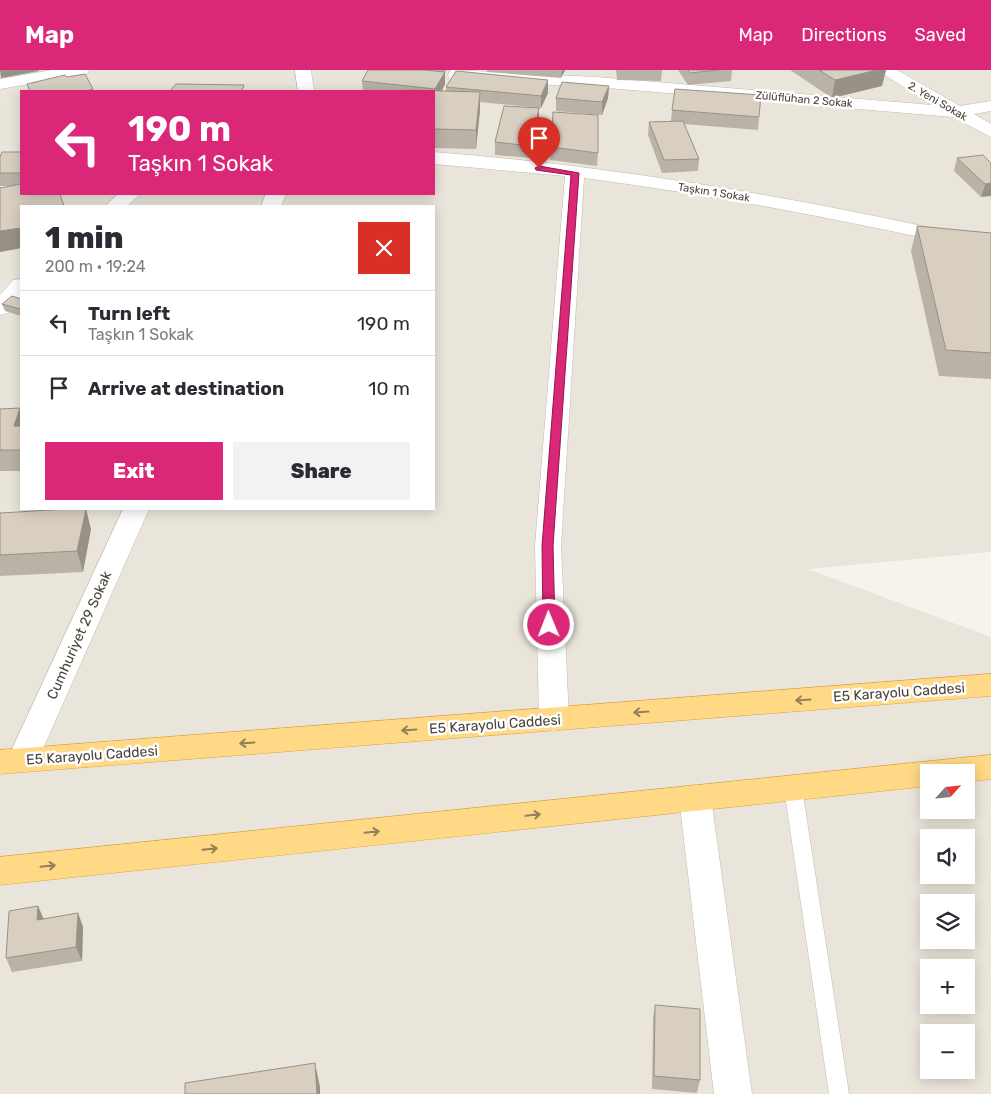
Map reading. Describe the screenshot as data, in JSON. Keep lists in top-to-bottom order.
{
  "streets": {
    "highway": ["E5 Karayolu Caddesi"],
    "street": [
      "Zülüflühan 2 Sokak",
      "2. Yeni Sokak",
      "Taşkın 1 Sokak",
      "Cumhuriyet 29 Sokak"
    ]
  },
  "crossings": [
    ["Zülüflühan 2 Sokak", "2. Yeni Sokak"],
    ["Cumhuriyet 29 Sokak", "E5 Karayolu Caddesi"]
  ],
  "north": "top right",
  "page": {
    "header": "Map",
    "nav": ["Map", "Directions", "Saved"],
    "turn": ["190 m", "Taşkın 1 Sokak"],
    "heading": ["1 min", "200 m · 19:24"],
    "list": [
      {
        "name": "Turn left",
        "note": "Taşkın 1 Sokak",
        "value": "190 m"
      },
      {
        "name": "Arrive at destination",
        "value": "10 m"
      }
    ],
    "buttons": ["Exit", "Share"],
    "map_buttons": ["+", "−"]
  }
}
